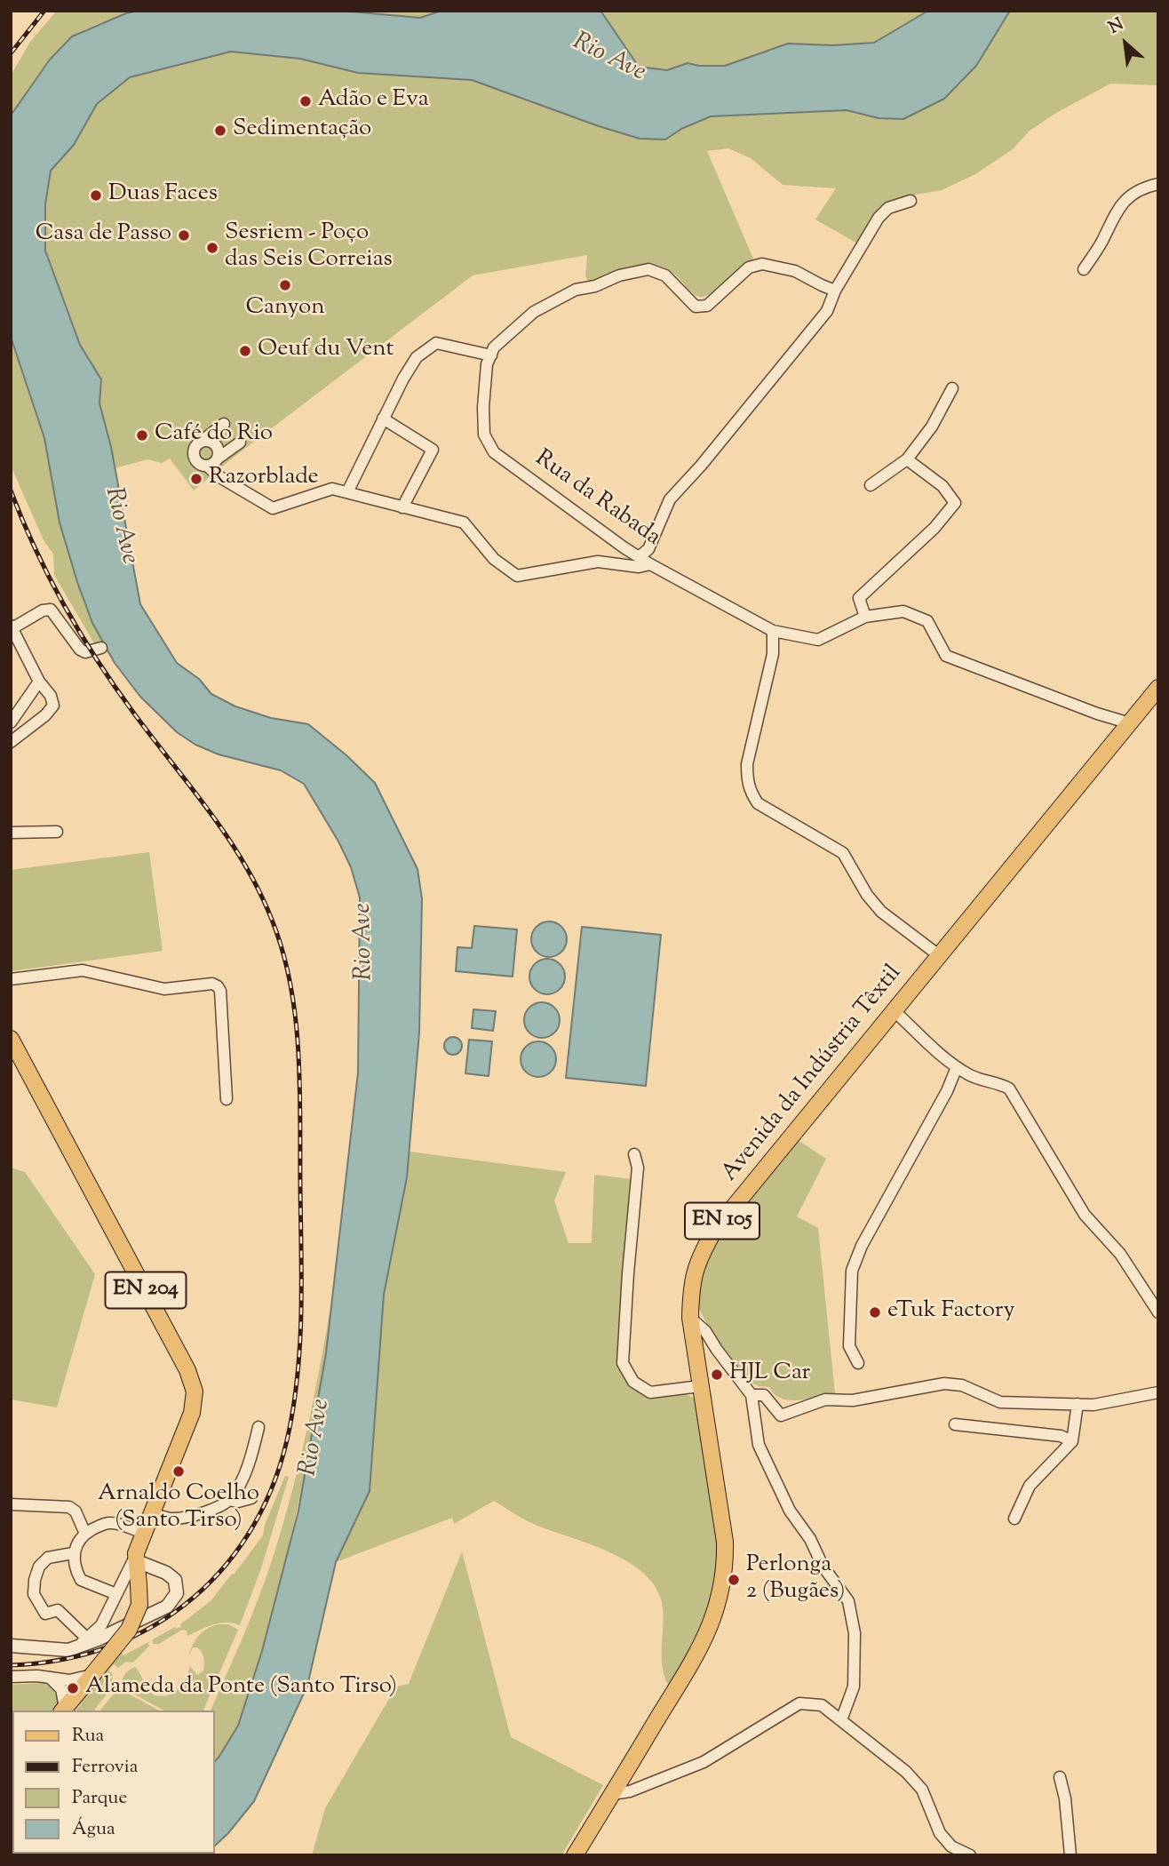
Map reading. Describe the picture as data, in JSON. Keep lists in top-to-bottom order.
{
  "streets": {
    "main road": ["Avenida da Indústria Têxtil", "EN 105", "EN 204"],
    "street": ["Rua da Rabada"]
  },
  "crossings": [
    ["Rua da Rabada", "Avenida da Indústria Têxtil"]
  ],
  "water": ["Rio Ave"],
  "places": [
    "Adão e Eva",
    "Sedimentação",
    "Duas Faces",
    "Casa de Passo",
    "Sesriem - Poço das Seis Correias",
    "Canyon",
    "Oeuf du Vent",
    "Café do Rio",
    "Razorblade",
    "eTuk Factory",
    "HJL Car",
    "Arnaldo Coelho (Santo Tirso)",
    "Perlonga 2 (Bugães)",
    "Alameda da Ponte (Santo Tirso)"
  ],
  "legend": [
    "Rua",
    "Ferrovia",
    "Parque",
    "Água"
  ],
  "north": "top left"
}
